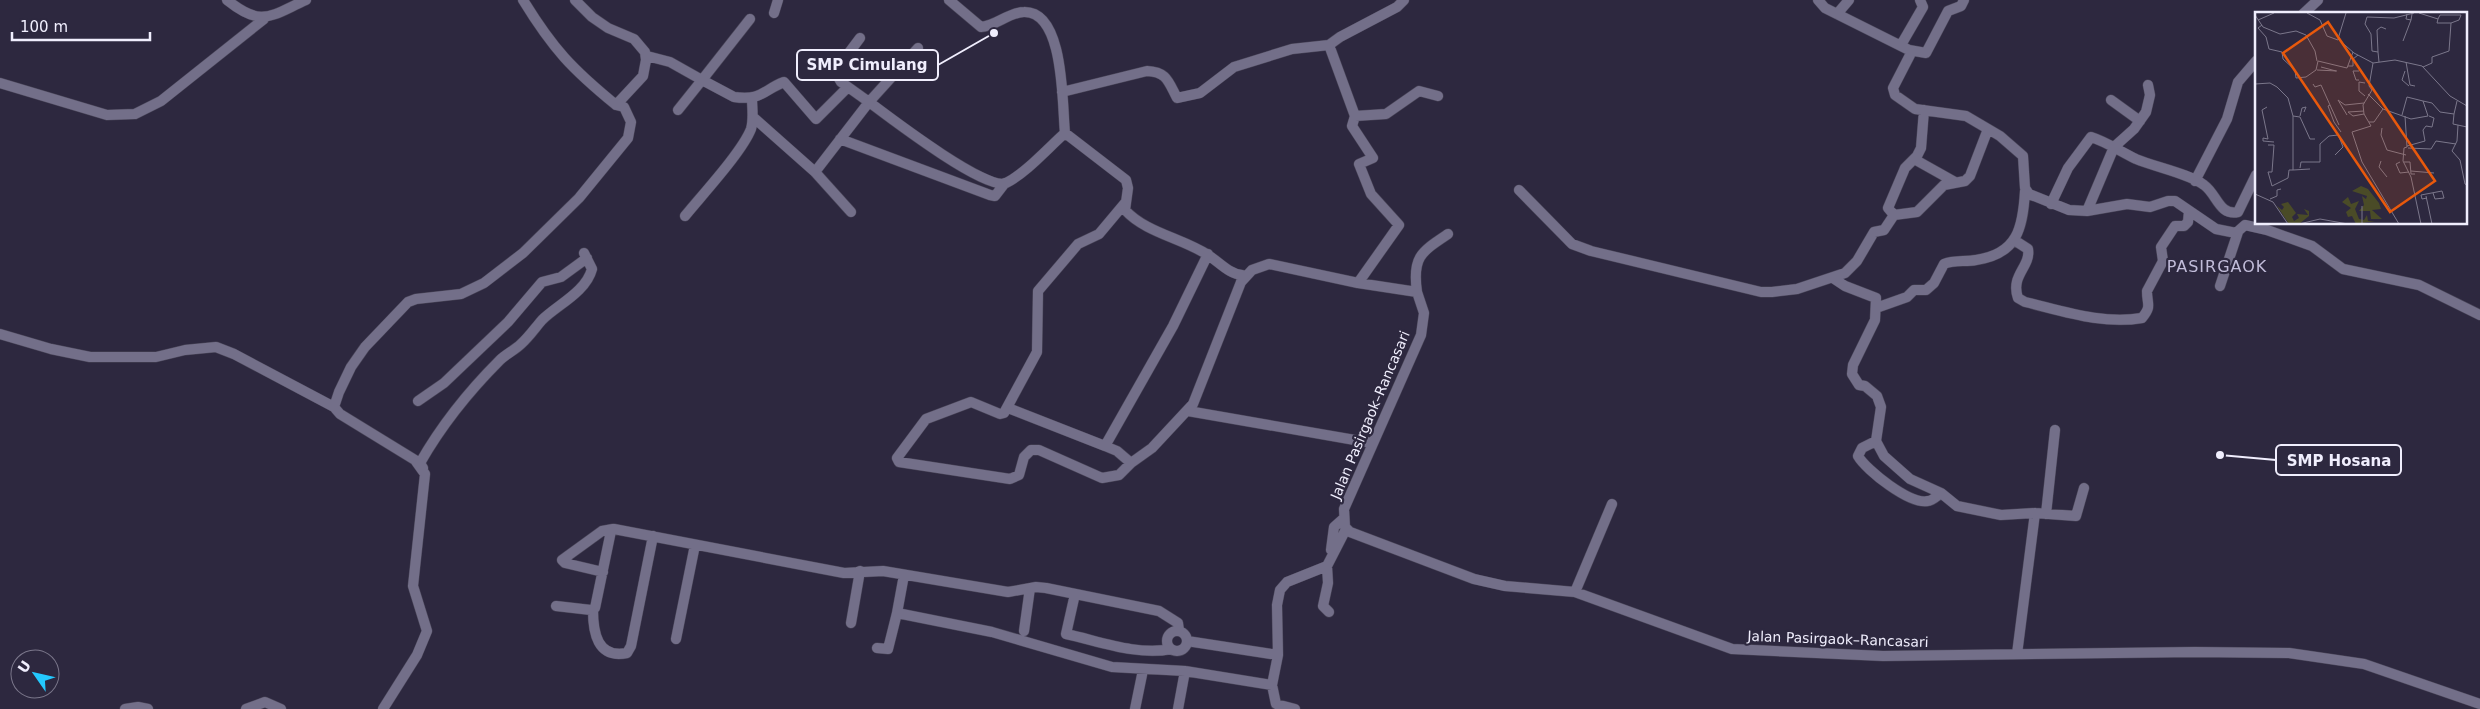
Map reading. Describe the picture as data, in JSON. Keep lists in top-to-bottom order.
{
  "streets": {
    "street": ["Jalan Pasirgaok–Rancasari"]
  },
  "districts": ["PASIRGAOK"],
  "places": ["SMP Cimulang", "SMP Hosana"],
  "scale_bar": "100 m",
  "north": "top left"
}
